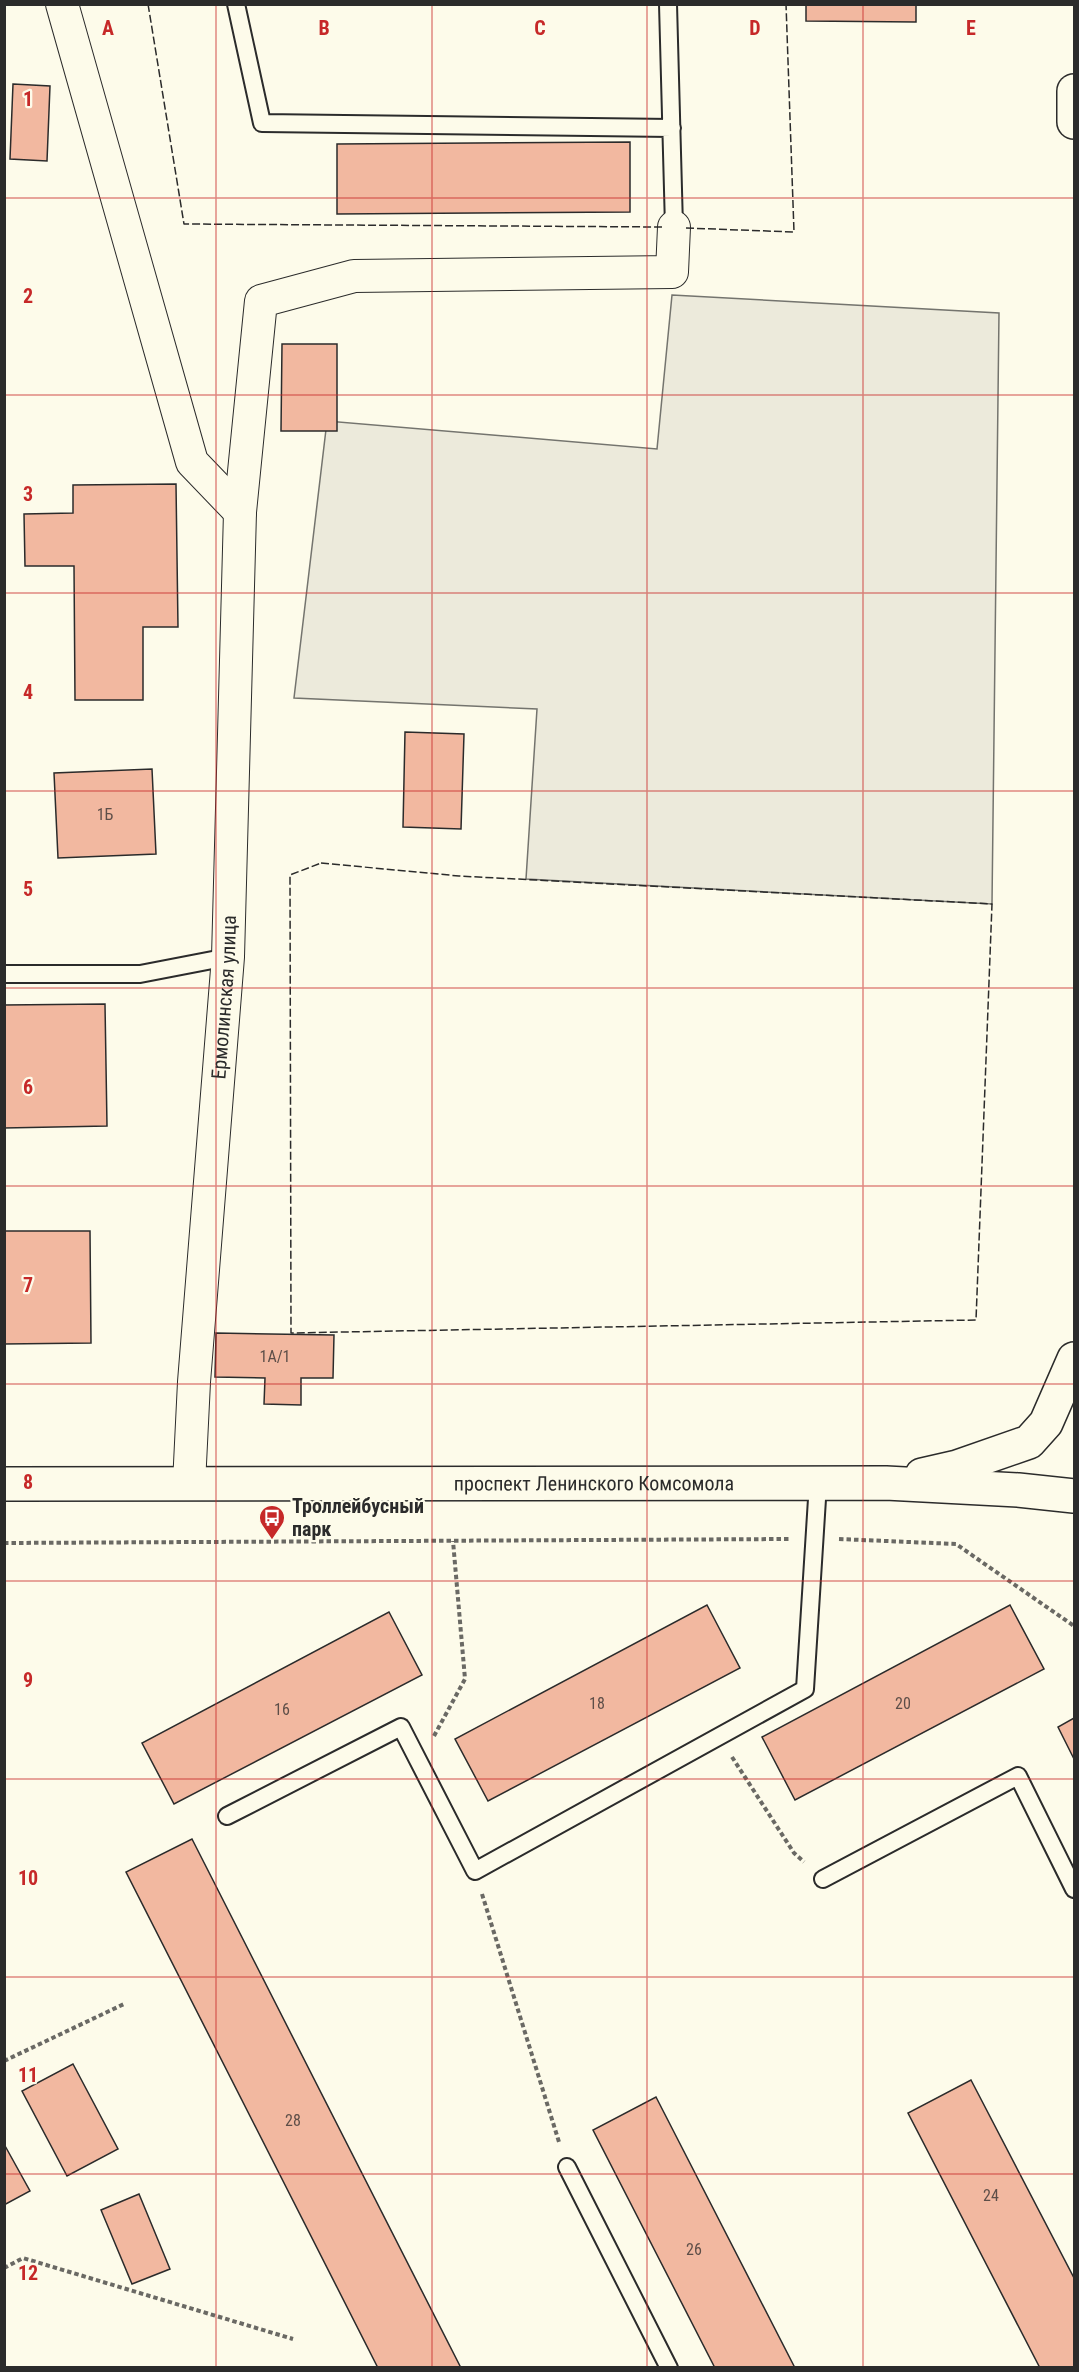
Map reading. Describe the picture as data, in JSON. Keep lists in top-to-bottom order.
{
  "streets": {
    "main road": ["проспект Ленинского Комсомола"],
    "street": ["Ермолинская улица"]
  },
  "crossings": [
    ["Ермолинская улица", "проспект Ленинского Комсомола"]
  ],
  "places": {
    "bus stop": ["Троллейбусный парк"]
  },
  "house_numbers": [
    "1Б",
    "1А/1",
    "18",
    "20",
    "16",
    "28",
    "24",
    "26"
  ],
  "grid": {
    "columns": [
      "A",
      "B",
      "C",
      "D",
      "E"
    ],
    "rows": [
      "1",
      "2",
      "3",
      "4",
      "5",
      "6",
      "7",
      "8",
      "9",
      "10",
      "11",
      "12"
    ]
  }
}
